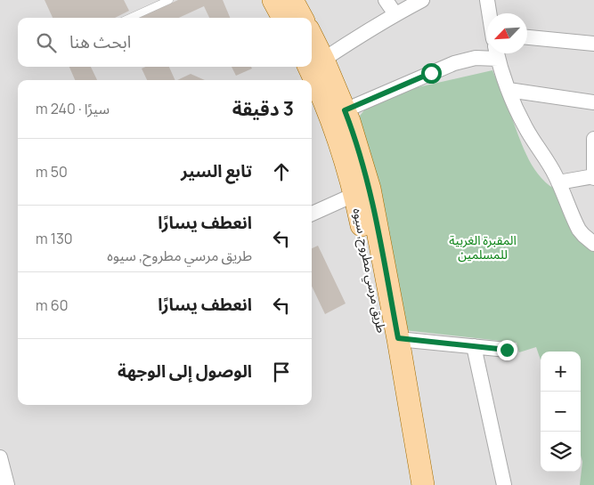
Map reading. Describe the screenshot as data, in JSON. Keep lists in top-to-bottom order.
{
  "streets": {
    "main road": ["طريق مرسي مطروح, سيوه"]
  },
  "parks": ["المقبرة الغربية للمسلمين"],
  "north": "bottom left",
  "page": {
    "search": "ابحث هنا",
    "heading": ["3 دقيقة", "سيرًا · 240 m"],
    "list": [
      ["تابع السير", "50 m"],
      ["انعطف يسارًا", "طريق مرسي مطروح, سيوه", "130 m"],
      ["انعطف يسارًا", "60 m"],
      "الوصول إلى الوجهة"
    ],
    "map_buttons": ["+", "−"]
  }
}
